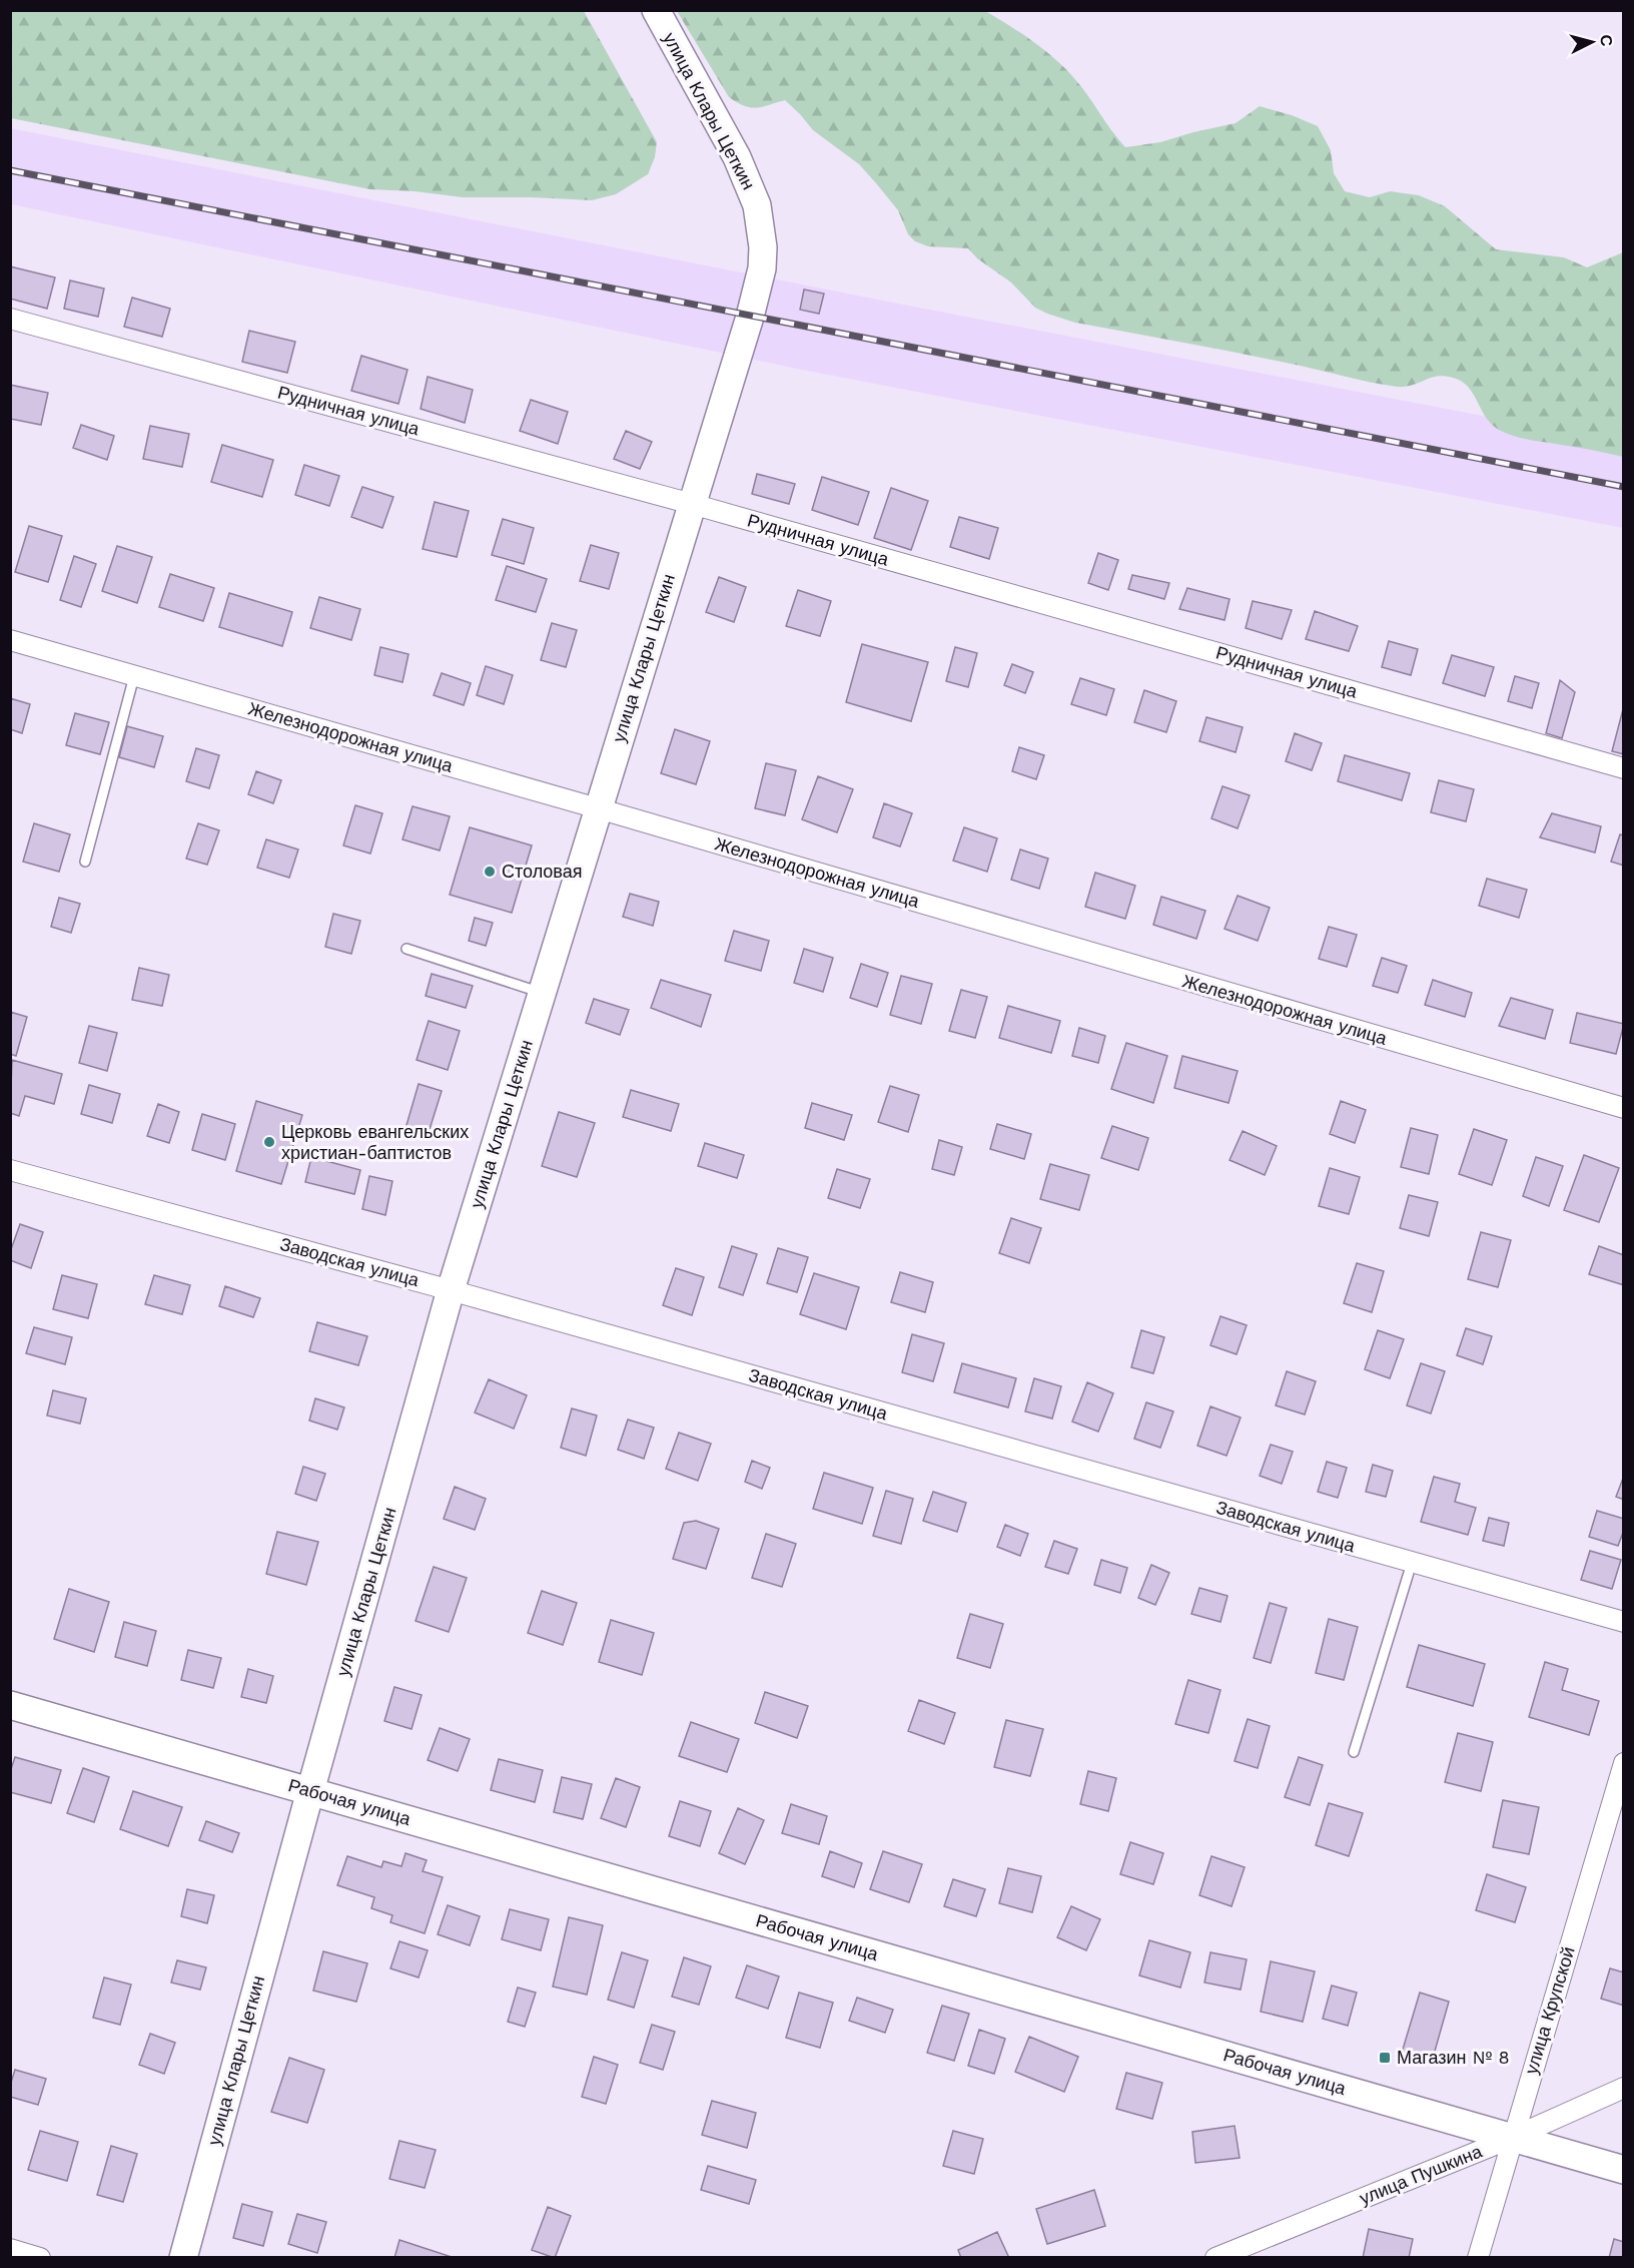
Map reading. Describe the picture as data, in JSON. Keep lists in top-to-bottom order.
{
  "streets": {
    "street": [
      "улица Клары Цеткин",
      "Рудничная улица",
      "Железнодорожная улица",
      "Заводская улица",
      "Рабочая улица",
      "улица Крупской",
      "улица Пушкина"
    ]
  },
  "crossings": [
    ["улица Клары Цеткин", "Рудничная улица"],
    ["улица Клары Цеткин", "Железнодорожная улица"],
    ["улица Клары Цеткин", "Заводская улица"],
    ["улица Клары Цеткин", "Рабочая улица"],
    ["Рабочая улица", "улица Крупской"],
    ["Рабочая улица", "улица Пушкина"],
    ["улица Крупской", "улица Пушкина"]
  ],
  "places": {
    "other": ["Столовая", "Церковь евангельских христиан-баптистов"],
    "transit": ["Магазин № 8"]
  },
  "north": "right"
}
